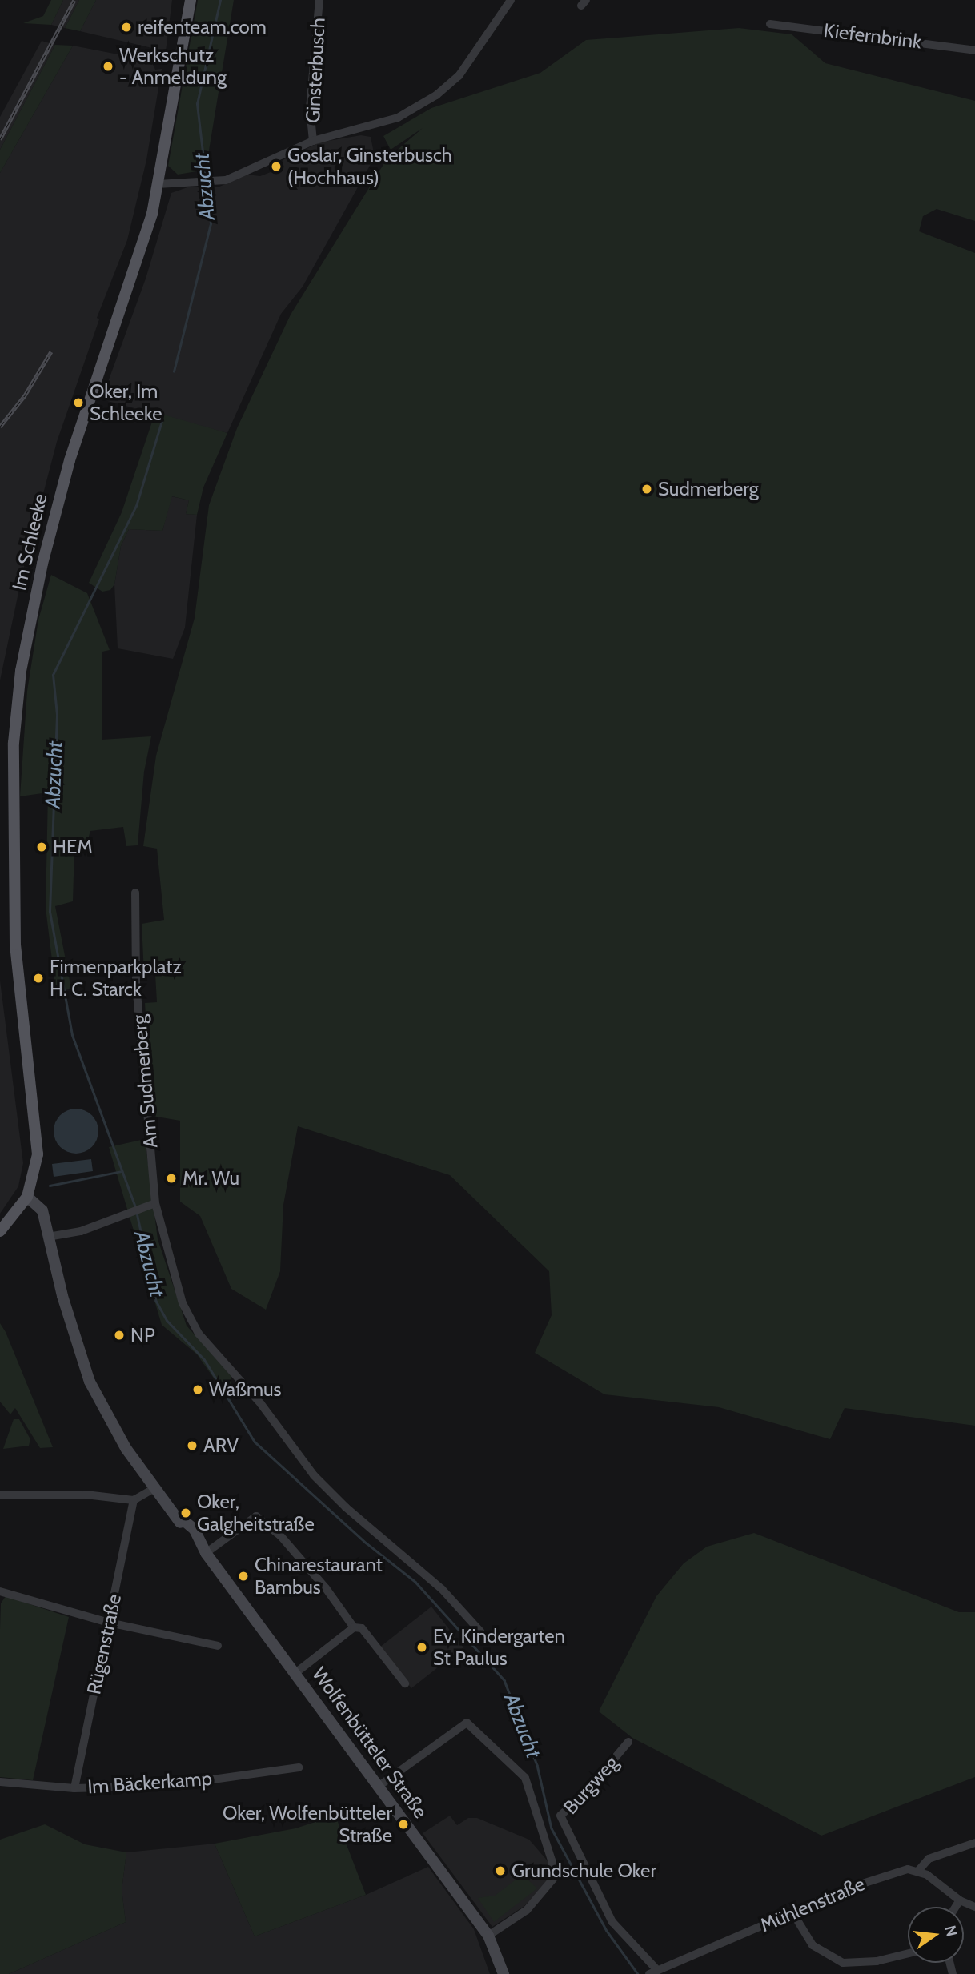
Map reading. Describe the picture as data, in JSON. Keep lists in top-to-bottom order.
{
  "streets": {
    "main road": ["Im Schleeke", "Wolfenbütteler Straße"],
    "street": [
      "Kiefernbrink",
      "Ginsterbusch",
      "Am Sudmerberg",
      "Rügenstraße",
      "Im Bäckerkamp",
      "Burgweg",
      "Mühlenstraße"
    ]
  },
  "crossings": [
    ["Im Schleeke", "Wolfenbütteler Straße"],
    ["Rügenstraße", "Im Bäckerkamp"],
    ["Burgweg", "Mühlenstraße"]
  ],
  "water": ["Abzucht"],
  "places": [
    "reifenteam.com",
    "Werkschutz - Anmeldung",
    "Goslar, Ginsterbusch (Hochhaus)",
    "Oker, Im Schleeke",
    "Sudmerberg",
    "HEM",
    "Firmenparkplatz H. C. Starck",
    "Mr. Wu",
    "NP",
    "Waßmus",
    "ARV",
    "Oker, Galgheitstraße",
    "Chinarestaurant Bambus",
    "Ev. Kindergarten St Paulus",
    "Oker, Wolfenbütteler Straße",
    "Grundschule Oker"
  ],
  "north": "right"
}
